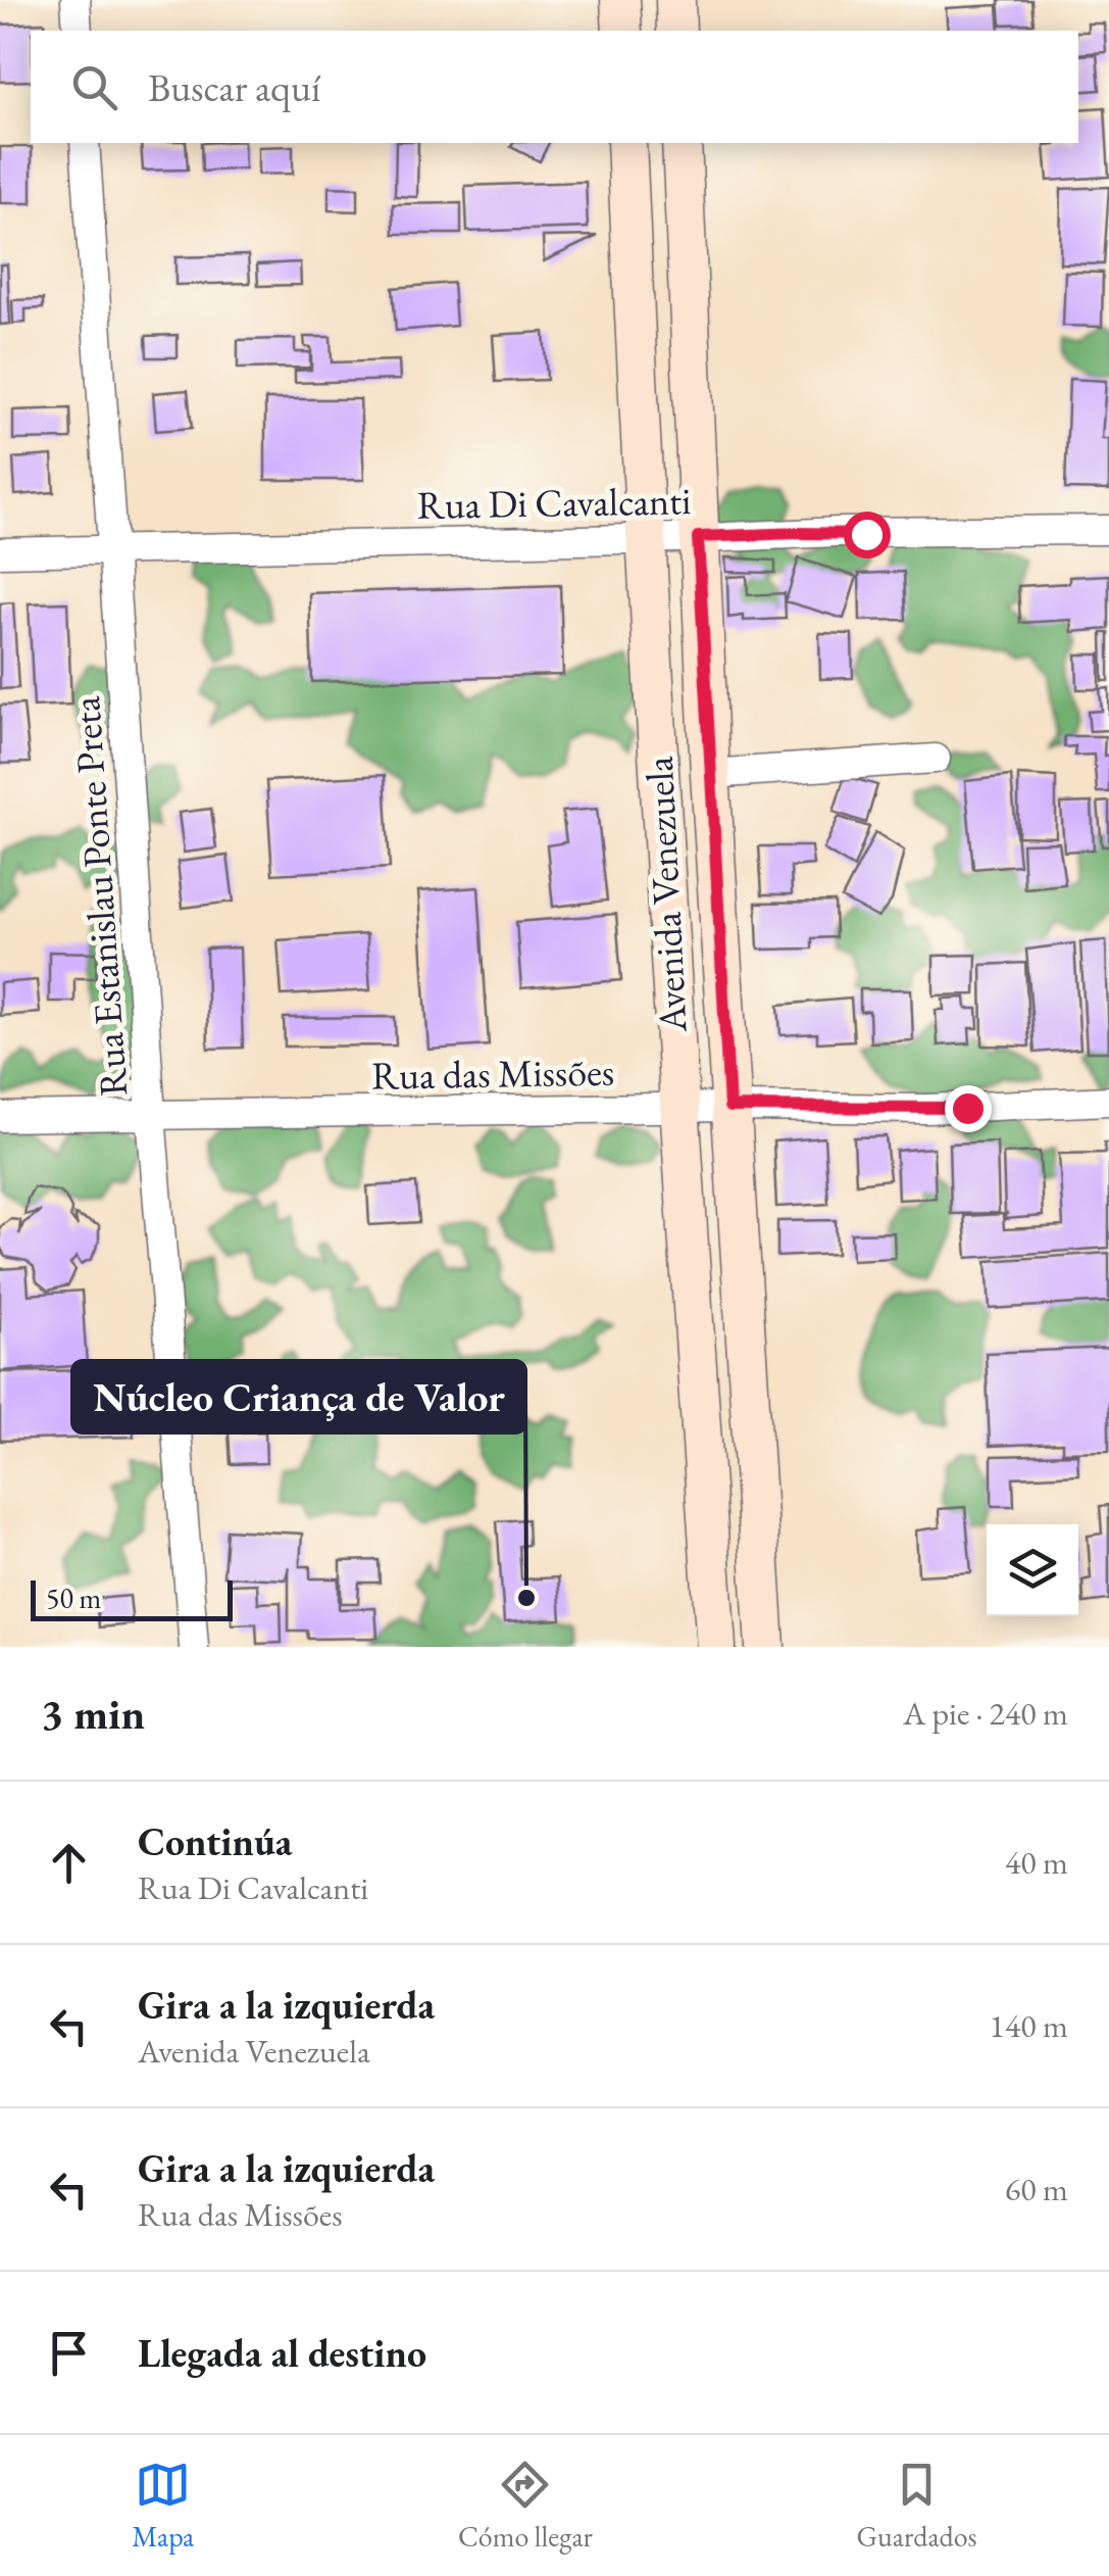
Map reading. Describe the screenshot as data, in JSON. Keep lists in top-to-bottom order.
{
  "streets": {
    "main road": ["Avenida Venezuela"],
    "street": ["Rua Di Cavalcanti", "Rua Estanislau Ponte Preta", "Rua das Missões"]
  },
  "crossings": [
    ["Rua Di Cavalcanti", "Avenida Venezuela"],
    ["Rua Di Cavalcanti", "Rua Estanislau Ponte Preta"],
    ["Avenida Venezuela", "Rua das Missões"],
    ["Rua Estanislau Ponte Preta", "Rua das Missões"]
  ],
  "places": ["Núcleo Criança de Valor"],
  "scale_bar": "50 m",
  "page": {
    "search": "Buscar aquí",
    "scale": "50 m",
    "heading": ["3 min", "A pie · 240 m"],
    "list": [
      ["Continúa", "Rua Di Cavalcanti", "40 m"],
      ["Gira a la izquierda", "Avenida Venezuela", "140 m"],
      ["Gira a la izquierda", "Rua das Missões", "60 m"],
      "Llegada al destino"
    ],
    "nav": ["Mapa", "Cómo llegar", "Guardados"]
  }
}
